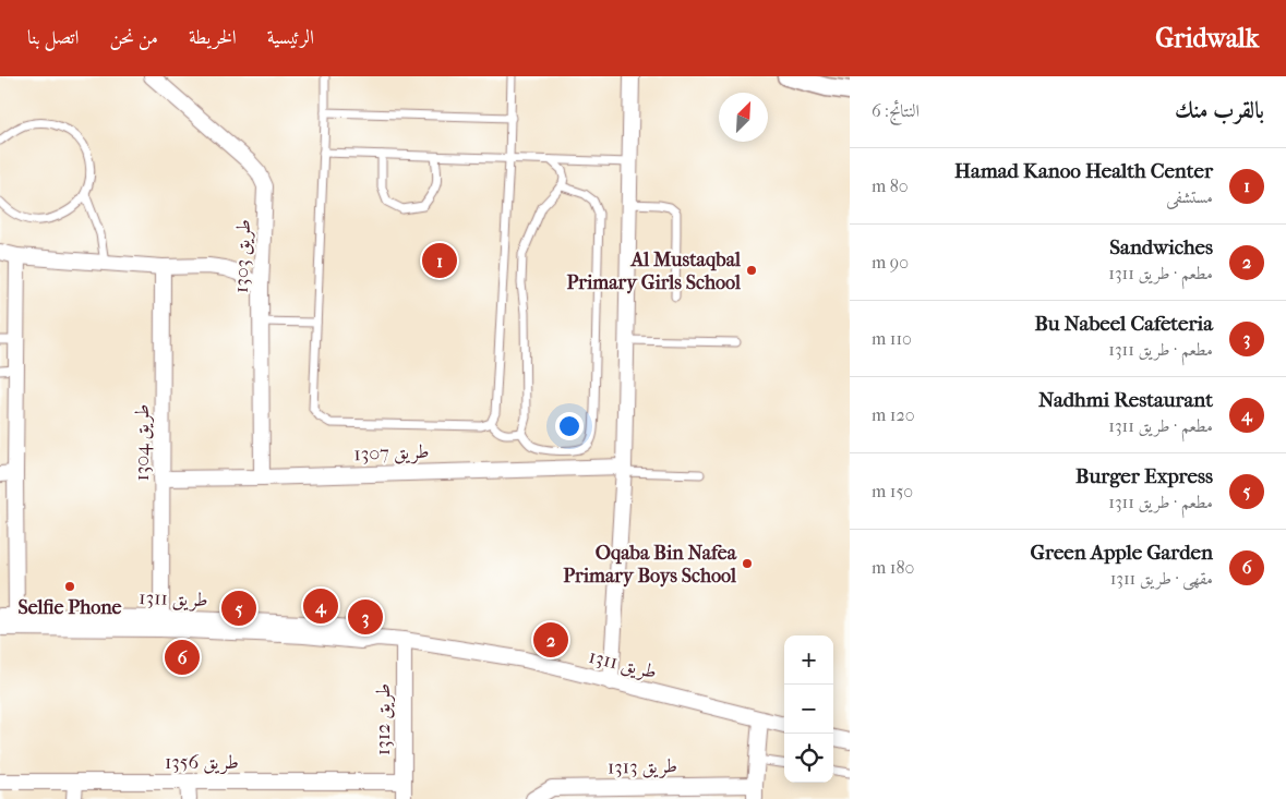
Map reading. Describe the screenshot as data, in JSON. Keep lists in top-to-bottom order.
{
  "streets": {
    "street": [
      "طريق 1303",
      "طريق 1304",
      "طريق 1307",
      "طريق 1311",
      "طريق 1312",
      "طريق 1356",
      "طريق 1313"
    ]
  },
  "crossings": [
    ["طريق 1303", "طريق 1307"],
    ["طريق 1304", "طريق 1307"],
    ["طريق 1304", "طريق 1311"],
    ["طريق 1311", "طريق 1312"],
    ["طريق 1312", "طريق 1356"]
  ],
  "places": ["Al Mustaqbal Primary Girls School", "Oqaba Bin Nafea Primary Boys School", "Selfie Phone"],
  "north": "top right",
  "page": {
    "header": "Gridwalk",
    "nav": [
      "الرئيسية",
      "الخريطة",
      "من نحن",
      "اتصل بنا"
    ],
    "heading": ["بالقرب منك", "النتائج: 6"],
    "list": [
      {
        "mark": "1",
        "name": "Hamad Kanoo Health Center",
        "note": "مستشفى",
        "value": "80 m"
      },
      {
        "mark": "2",
        "name": "Sandwiches",
        "note": "مطعم · طريق 1311",
        "value": "90 m"
      },
      {
        "mark": "3",
        "name": "Bu Nabeel Cafeteria",
        "note": "مطعم · طريق 1311",
        "value": "110 m"
      },
      {
        "mark": "4",
        "name": "Nadhmi Restaurant",
        "note": "مطعم · طريق 1311",
        "value": "120 m"
      },
      {
        "mark": "5",
        "name": "Burger Express",
        "note": "مطعم · طريق 1311",
        "value": "150 m"
      },
      {
        "mark": "6",
        "name": "Green Apple Garden",
        "note": "مقهى · طريق 1311",
        "value": "180 m"
      }
    ],
    "pins": [
      "1",
      "4",
      "5",
      "3",
      "2",
      "6"
    ],
    "map_buttons": ["+", "−"]
  }
}
